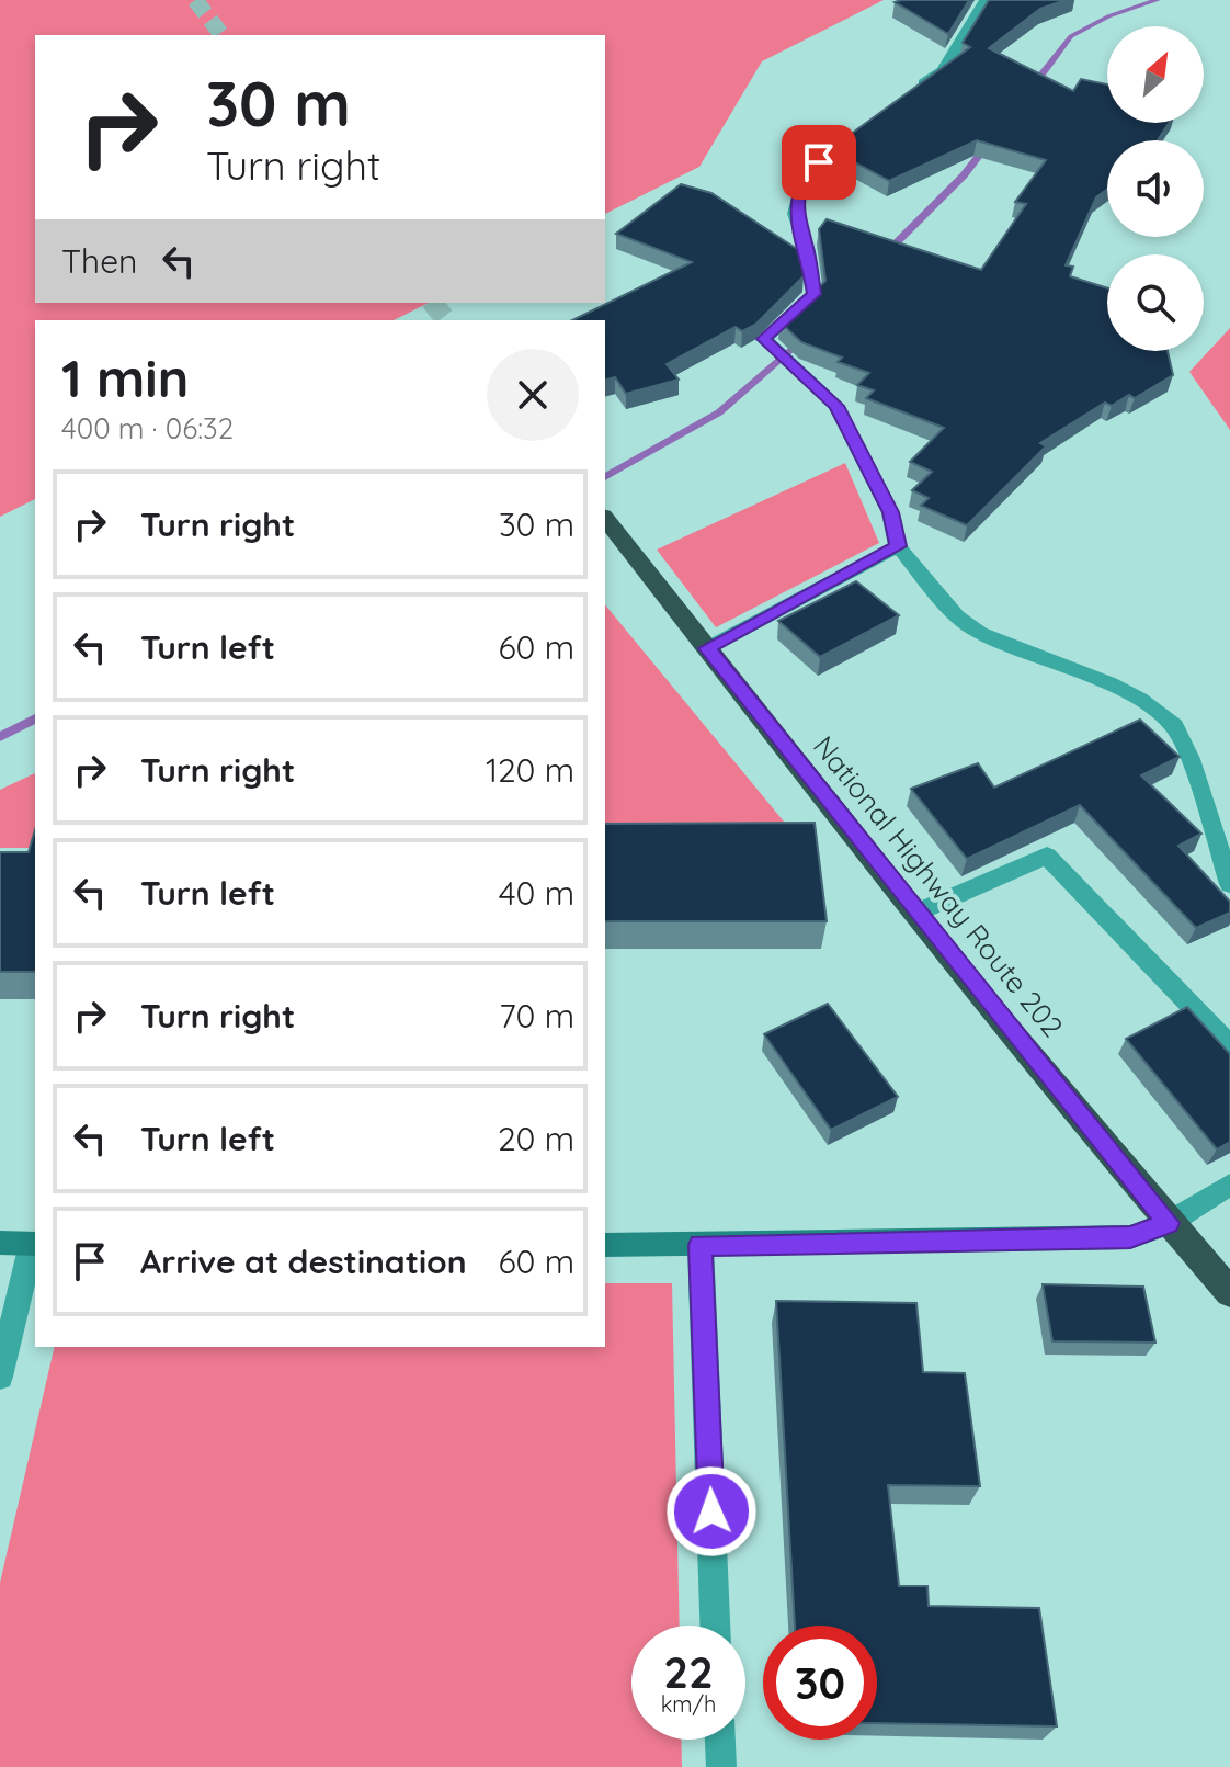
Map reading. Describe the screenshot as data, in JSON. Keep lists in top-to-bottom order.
{
  "streets": {
    "highway": ["National Highway Route 202"]
  },
  "north": "top right",
  "page": {
    "turn": ["30 m", "Turn right"],
    "then": "Then",
    "heading": ["1 min", "400 m · 06:32"],
    "list": [
      {
        "name": "Turn right",
        "value": "30 m"
      },
      {
        "name": "Turn left",
        "value": "60 m"
      },
      {
        "name": "Turn right",
        "value": "120 m"
      },
      {
        "name": "Turn left",
        "value": "40 m"
      },
      {
        "name": "Turn right",
        "value": "70 m"
      },
      {
        "name": "Turn left",
        "value": "20 m"
      },
      {
        "name": "Arrive at destination",
        "value": "60 m"
      }
    ],
    "speed": "22 km/h",
    "limit": "30"
  }
}
